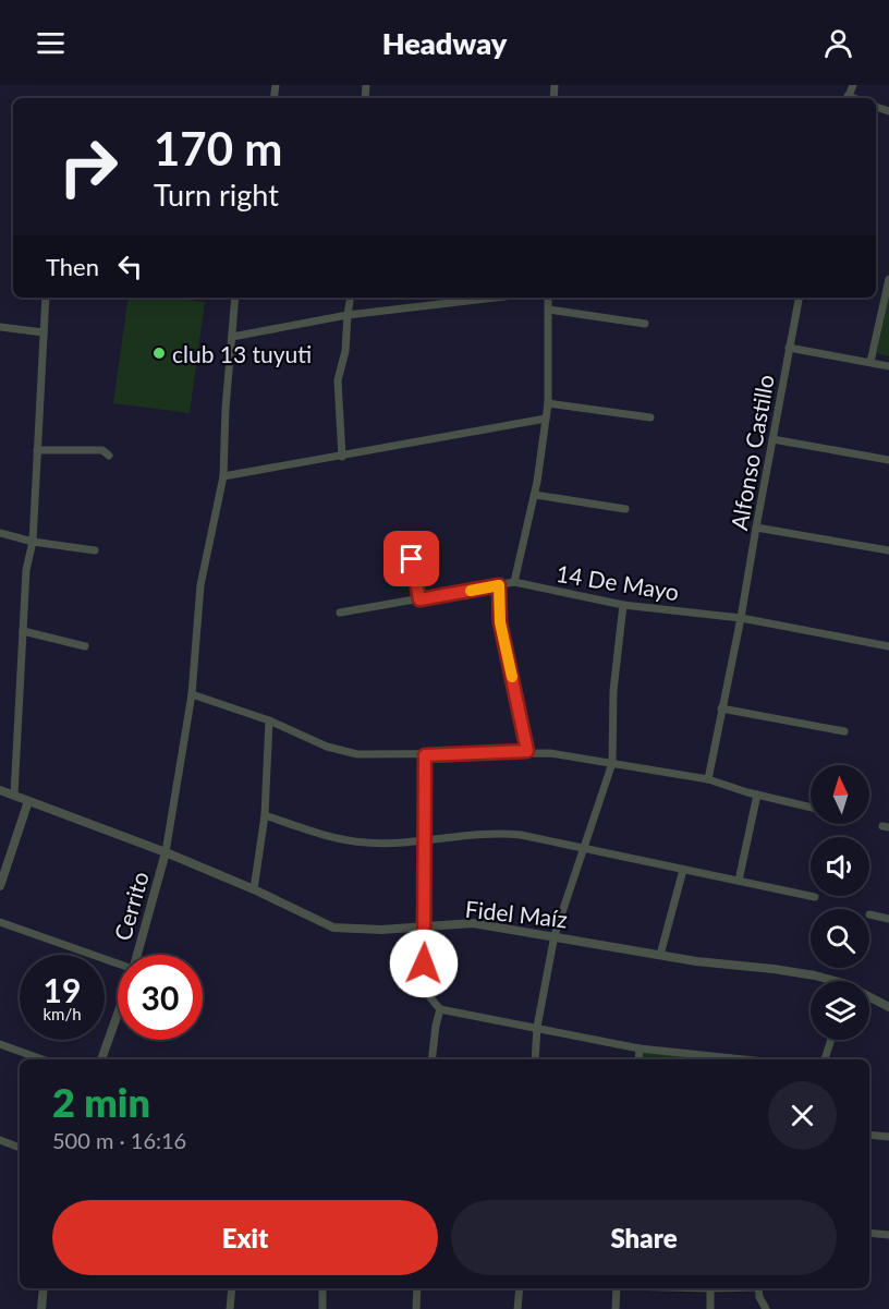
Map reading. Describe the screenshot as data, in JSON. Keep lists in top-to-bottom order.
{
  "streets": {
    "street": [
      "Alfonso Castillo",
      "14 De Mayo",
      "Cerrito",
      "Fidel Maíz"
    ]
  },
  "crossings": [
    ["Alfonso Castillo", "14 De Mayo"],
    ["Cerrito", "Fidel Maíz"]
  ],
  "places": ["club 13 tuyuti"],
  "north": "top",
  "page": {
    "header": "Headway",
    "turn": ["170 m", "Turn right"],
    "then": "Then",
    "speed": "19 km/h",
    "limit": "30",
    "heading": ["2 min", "500 m · 16:16"],
    "buttons": ["Exit", "Share"]
  }
}
